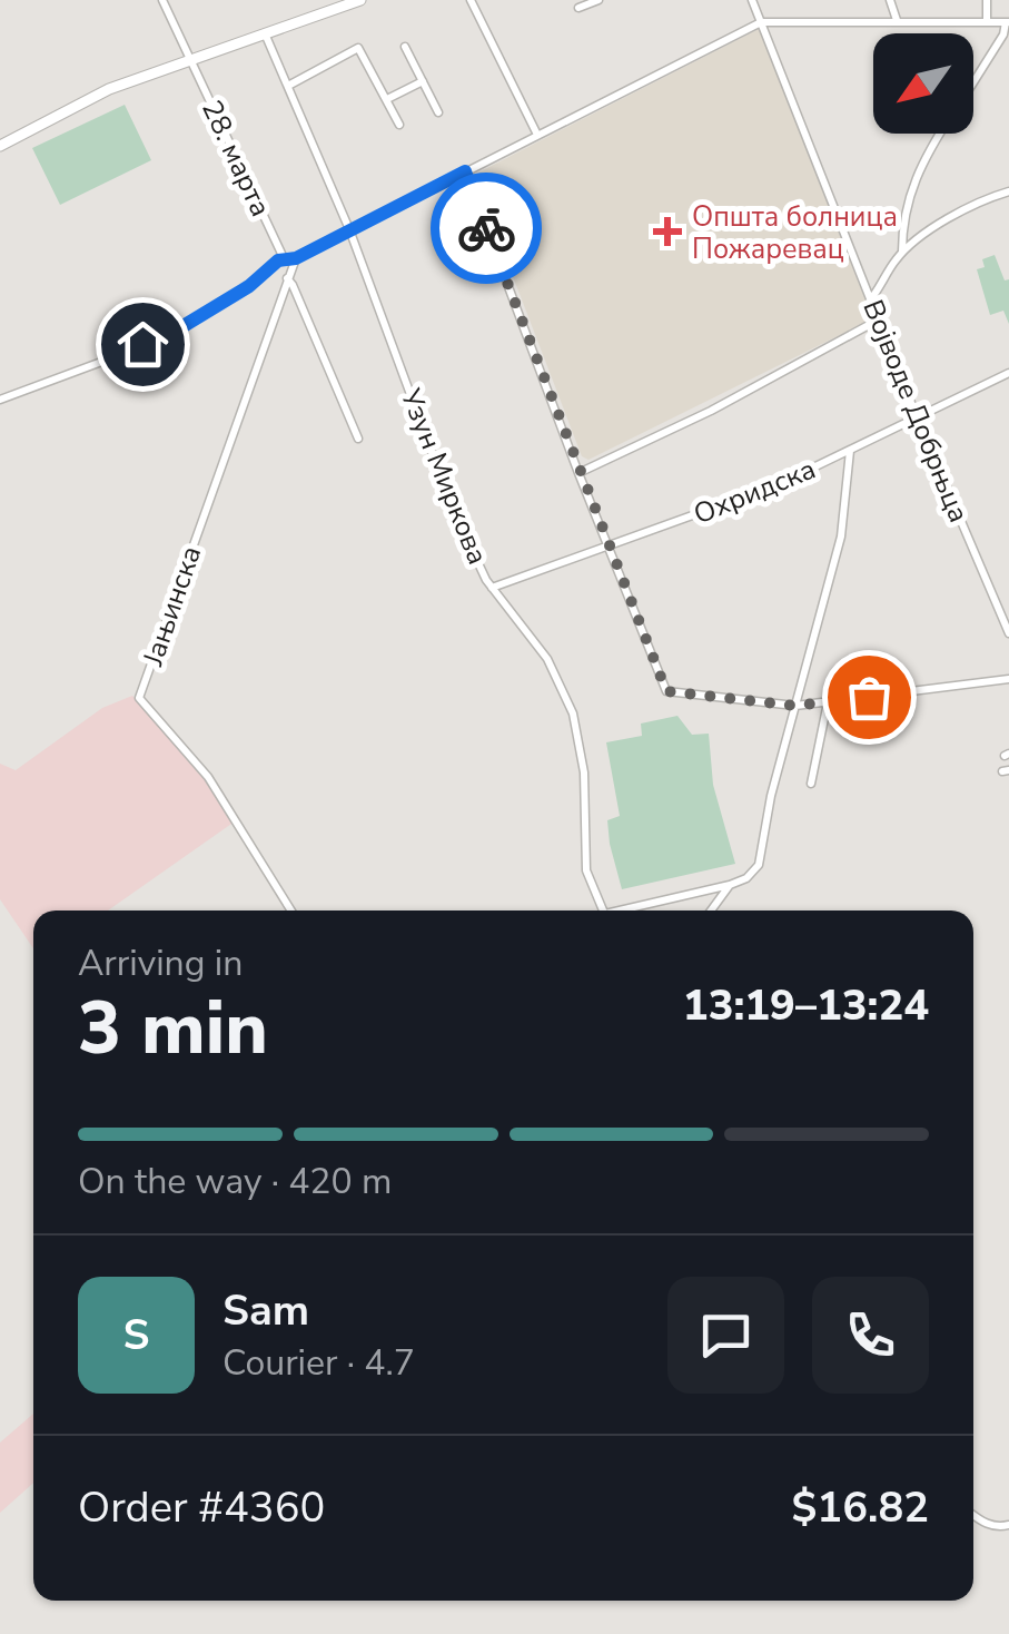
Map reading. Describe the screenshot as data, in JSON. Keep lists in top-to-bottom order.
{
  "streets": {
    "street": [
      "28. марта",
      "Војводе Добрњца",
      "Узун Миркова",
      "Охридска",
      "Јањинска"
    ]
  },
  "crossings": [
    ["Војводе Добрњца", "Охридска"],
    ["Узун Миркова", "Охридска"]
  ],
  "places": {
    "health": ["Општа болница Пожаревац"]
  },
  "north": "bottom left",
  "page": {
    "heading": ["3 min", "Arriving in", "13:19–13:24"],
    "panel": [
      "Sam",
      "Courier · 4.7",
      "Order #4360",
      "$16.82"
    ],
    "bar": "On the way · 420 m",
    "round": "S"
  }
}
